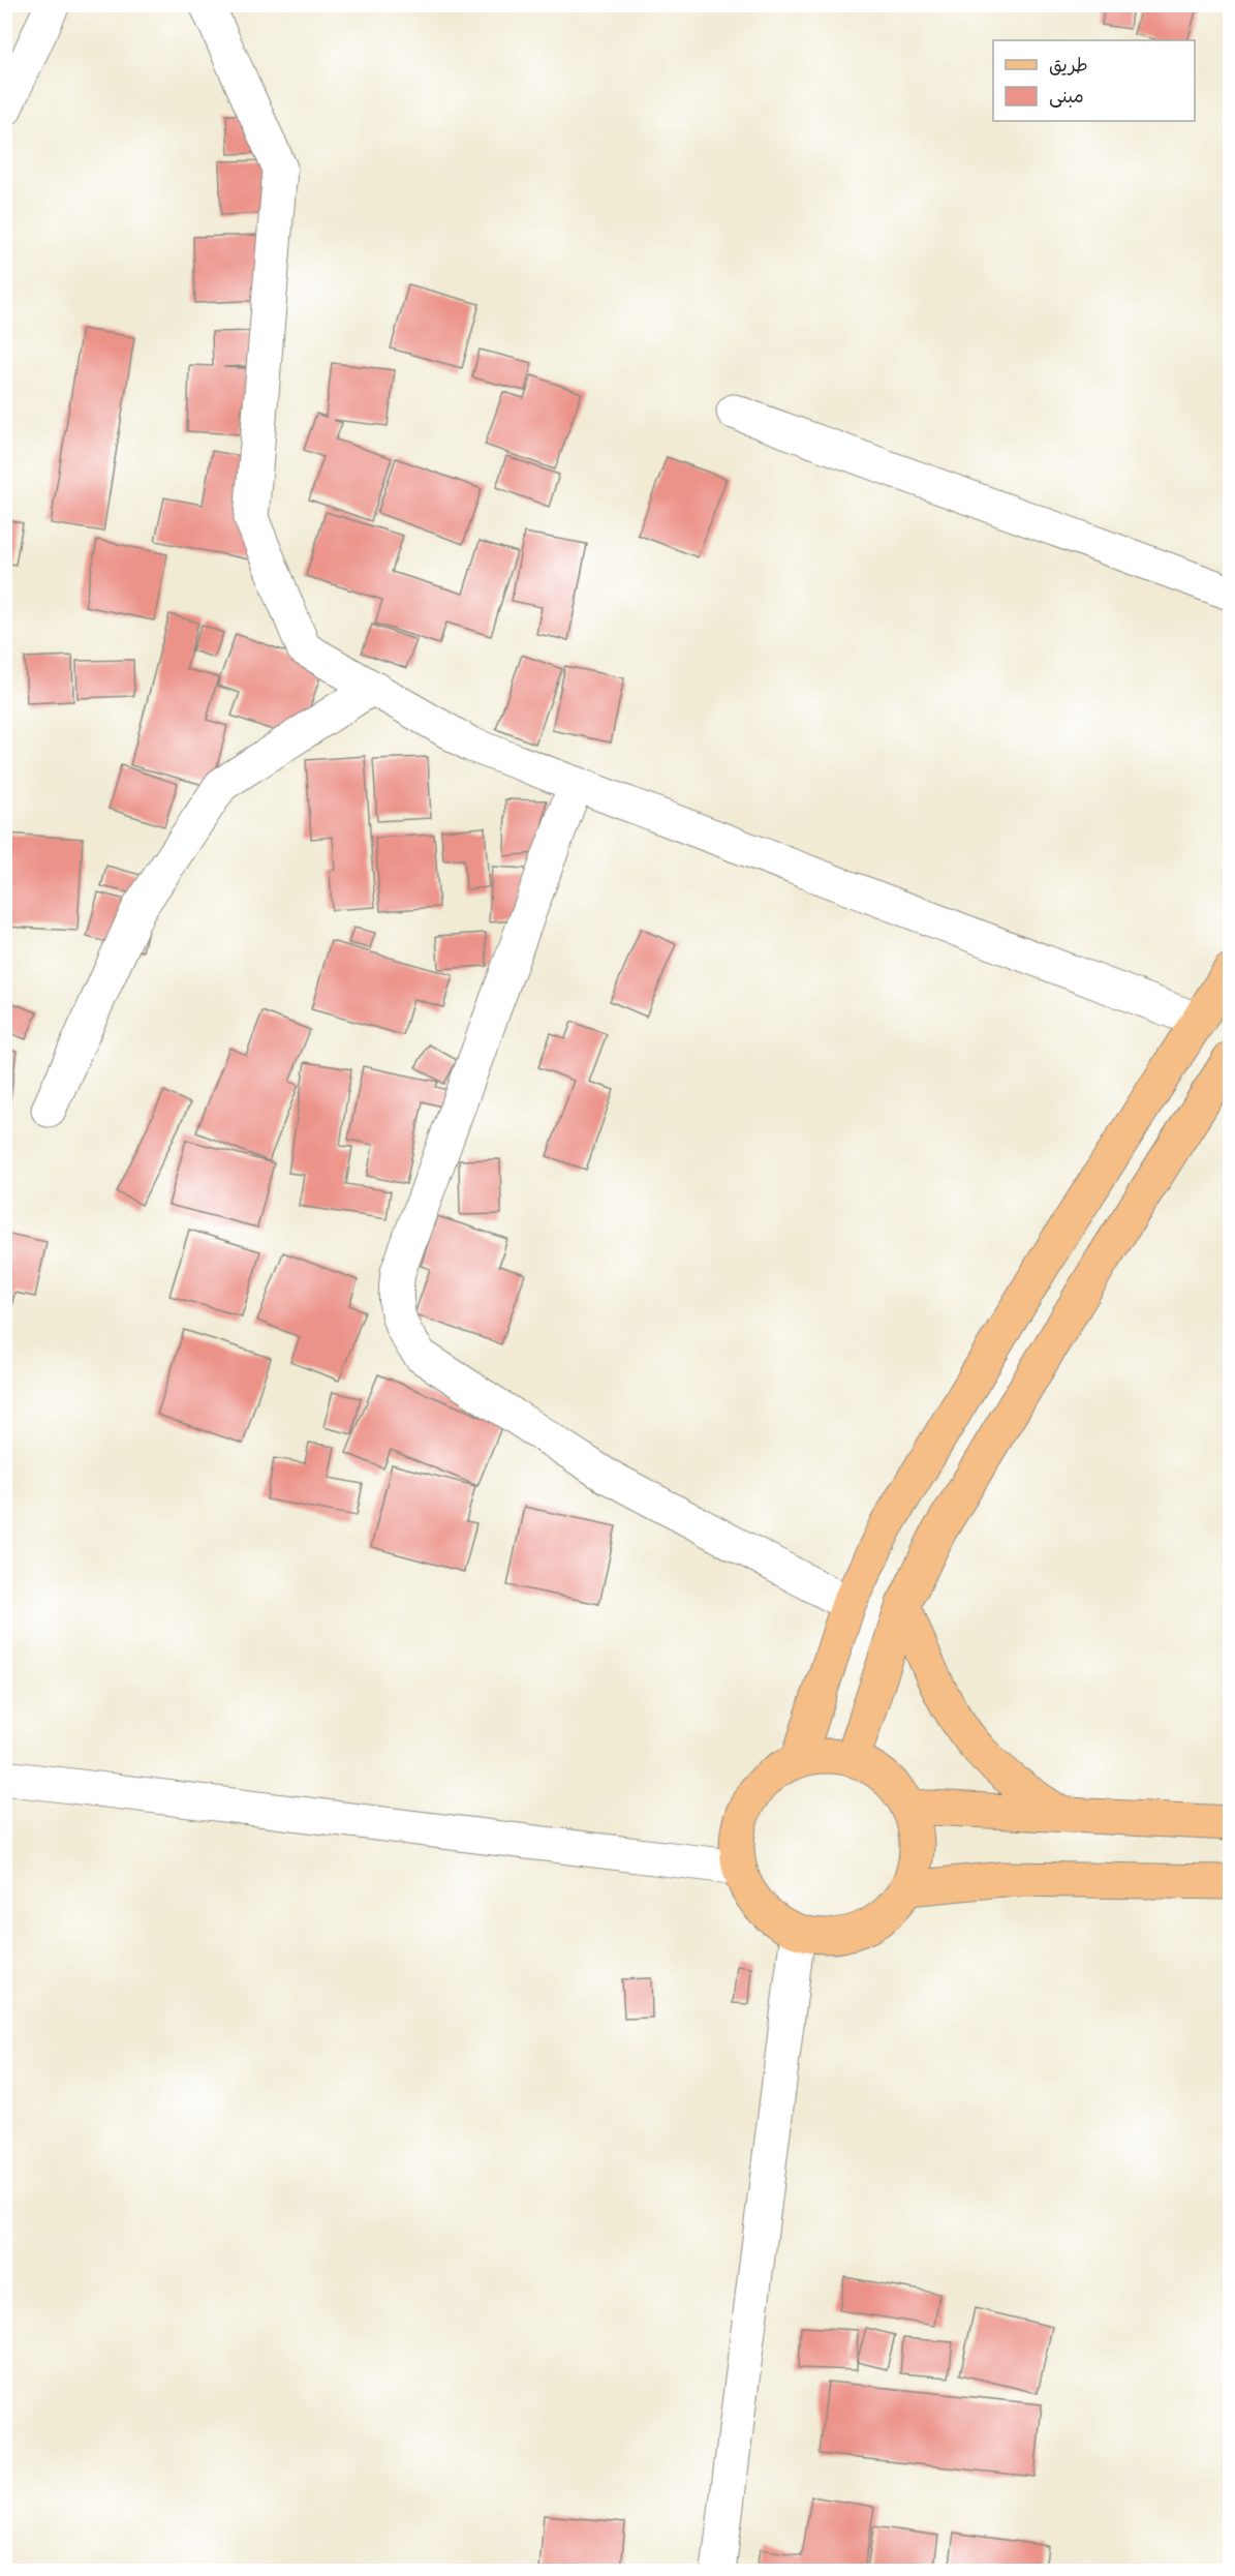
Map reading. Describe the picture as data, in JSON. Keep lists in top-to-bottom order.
{
  "legend": ["طريق", "مبنى"]
}
